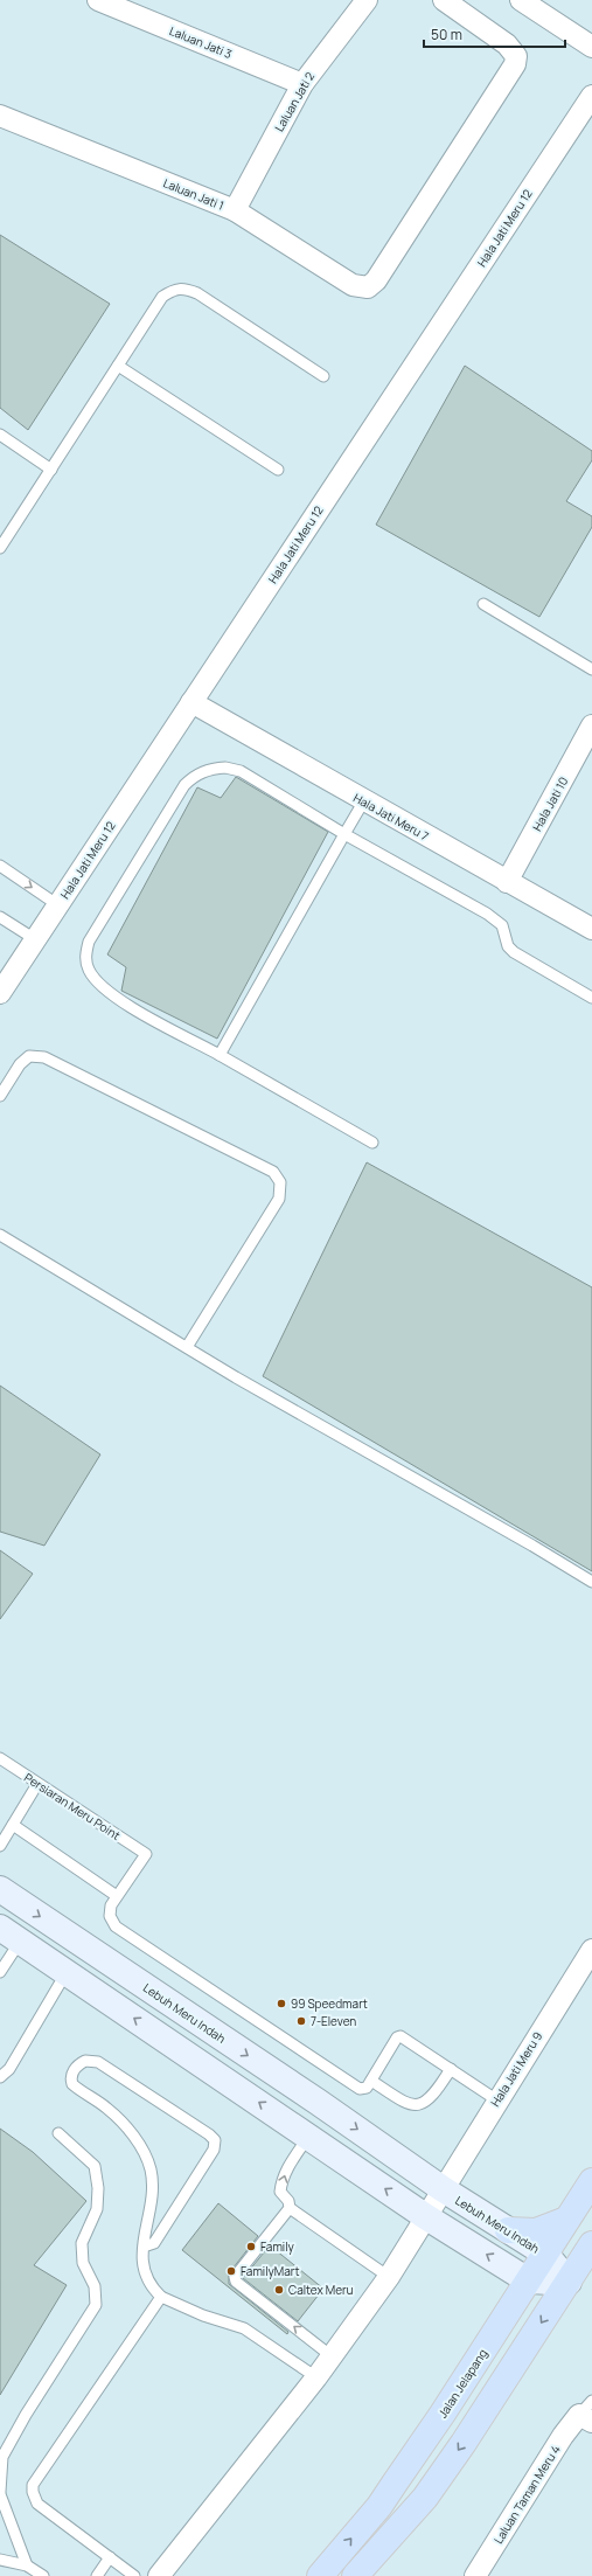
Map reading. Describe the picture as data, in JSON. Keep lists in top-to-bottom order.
{
  "streets": {
    "main road": ["Lebuh Meru Indah", "Jalan Jelapang"],
    "street": [
      "Laluan Jati 3",
      "Laluan Jati 2",
      "Laluan Jati 1",
      "Hala Jati Meru 12",
      "Hala Jati 10",
      "Hala Jati Meru 7",
      "Hala Jati Meru 9",
      "Laluan Taman Meru 4"
    ],
    "lane": ["Persiaran Meru Point"]
  },
  "crossings": [
    ["Laluan Jati 3", "Laluan Jati 2"],
    ["Laluan Jati 2", "Laluan Jati 1"],
    ["Hala Jati Meru 12", "Hala Jati Meru 7"],
    ["Hala Jati 10", "Hala Jati Meru 7"],
    ["Lebuh Meru Indah", "Hala Jati Meru 9"],
    ["Lebuh Meru Indah", "Jalan Jelapang"]
  ],
  "places": [
    "99 Speedmart",
    "7-Eleven",
    "Family",
    "FamilyMart",
    "Caltex Meru"
  ],
  "scale_bar": "50 m"
}
